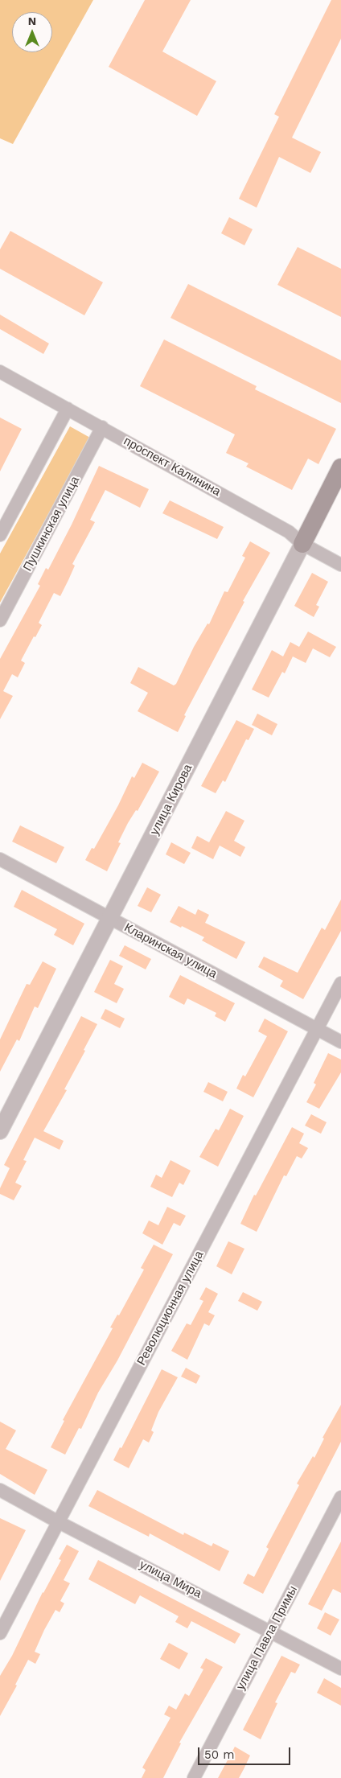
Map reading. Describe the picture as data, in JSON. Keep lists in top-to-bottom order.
{
  "streets": {
    "main road": ["улица Кирова"],
    "street": [
      "проспект Калинина",
      "Пушкинская улица",
      "Кларинская улица",
      "Революционная улица",
      "улица Мира",
      "улица Павла Примы"
    ]
  },
  "crossings": [
    ["проспект Калинина", "Пушкинская улица"],
    ["проспект Калинина", "улица Кирова"],
    ["улица Кирова", "Кларинская улица"],
    ["Кларинская улица", "Революционная улица"],
    ["Революционная улица", "улица Мира"],
    ["улица Мира", "улица Павла Примы"]
  ],
  "scale_bar": "50 m",
  "north": "top"
}
